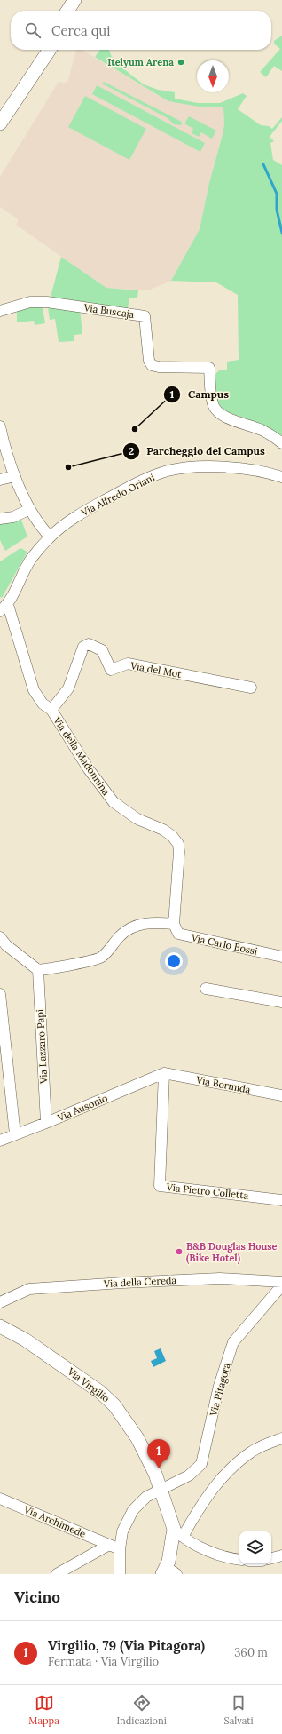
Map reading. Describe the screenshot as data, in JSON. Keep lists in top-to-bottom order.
{
  "streets": {
    "main road": ["Via Virgilio"],
    "street": [
      "Via Buscaja",
      "Via Alfredo Oriani",
      "Via del Mot",
      "Via della Madonnina",
      "Via Carlo Bossi",
      "Via Lazzaro Papi",
      "Via Bormida",
      "Via Ausonio",
      "Via Pietro Colletta",
      "Via della Cereda",
      "Via Pitagora",
      "Via Archimede"
    ]
  },
  "crossings": [
    ["Via Alfredo Oriani", "Via della Madonnina"],
    ["Via del Mot", "Via della Madonnina"],
    ["Via della Madonnina", "Via Carlo Bossi"],
    ["Via Lazzaro Papi", "Via Ausonio"],
    ["Via Bormida", "Via Ausonio"],
    ["Via Bormida", "Via Pietro Colletta"],
    ["Via Ausonio", "Via Pietro Colletta"],
    ["Via Virgilio", "Via Pitagora"]
  ],
  "places": [
    "Itelyum Arena",
    "Campus",
    "Parcheggio del Campus",
    "B&B Douglas House (Bike Hotel)"
  ],
  "north": "bottom",
  "page": {
    "search": "Cerca qui",
    "pins": "1",
    "heading": "Vicino",
    "list": [
      {
        "mark": "1",
        "name": "Virgilio, 79 (Via Pitagora)",
        "note": "Fermata · Via Virgilio",
        "value": "360 m"
      }
    ],
    "nav": ["Mappa", "Indicazioni", "Salvati"]
  }
}
